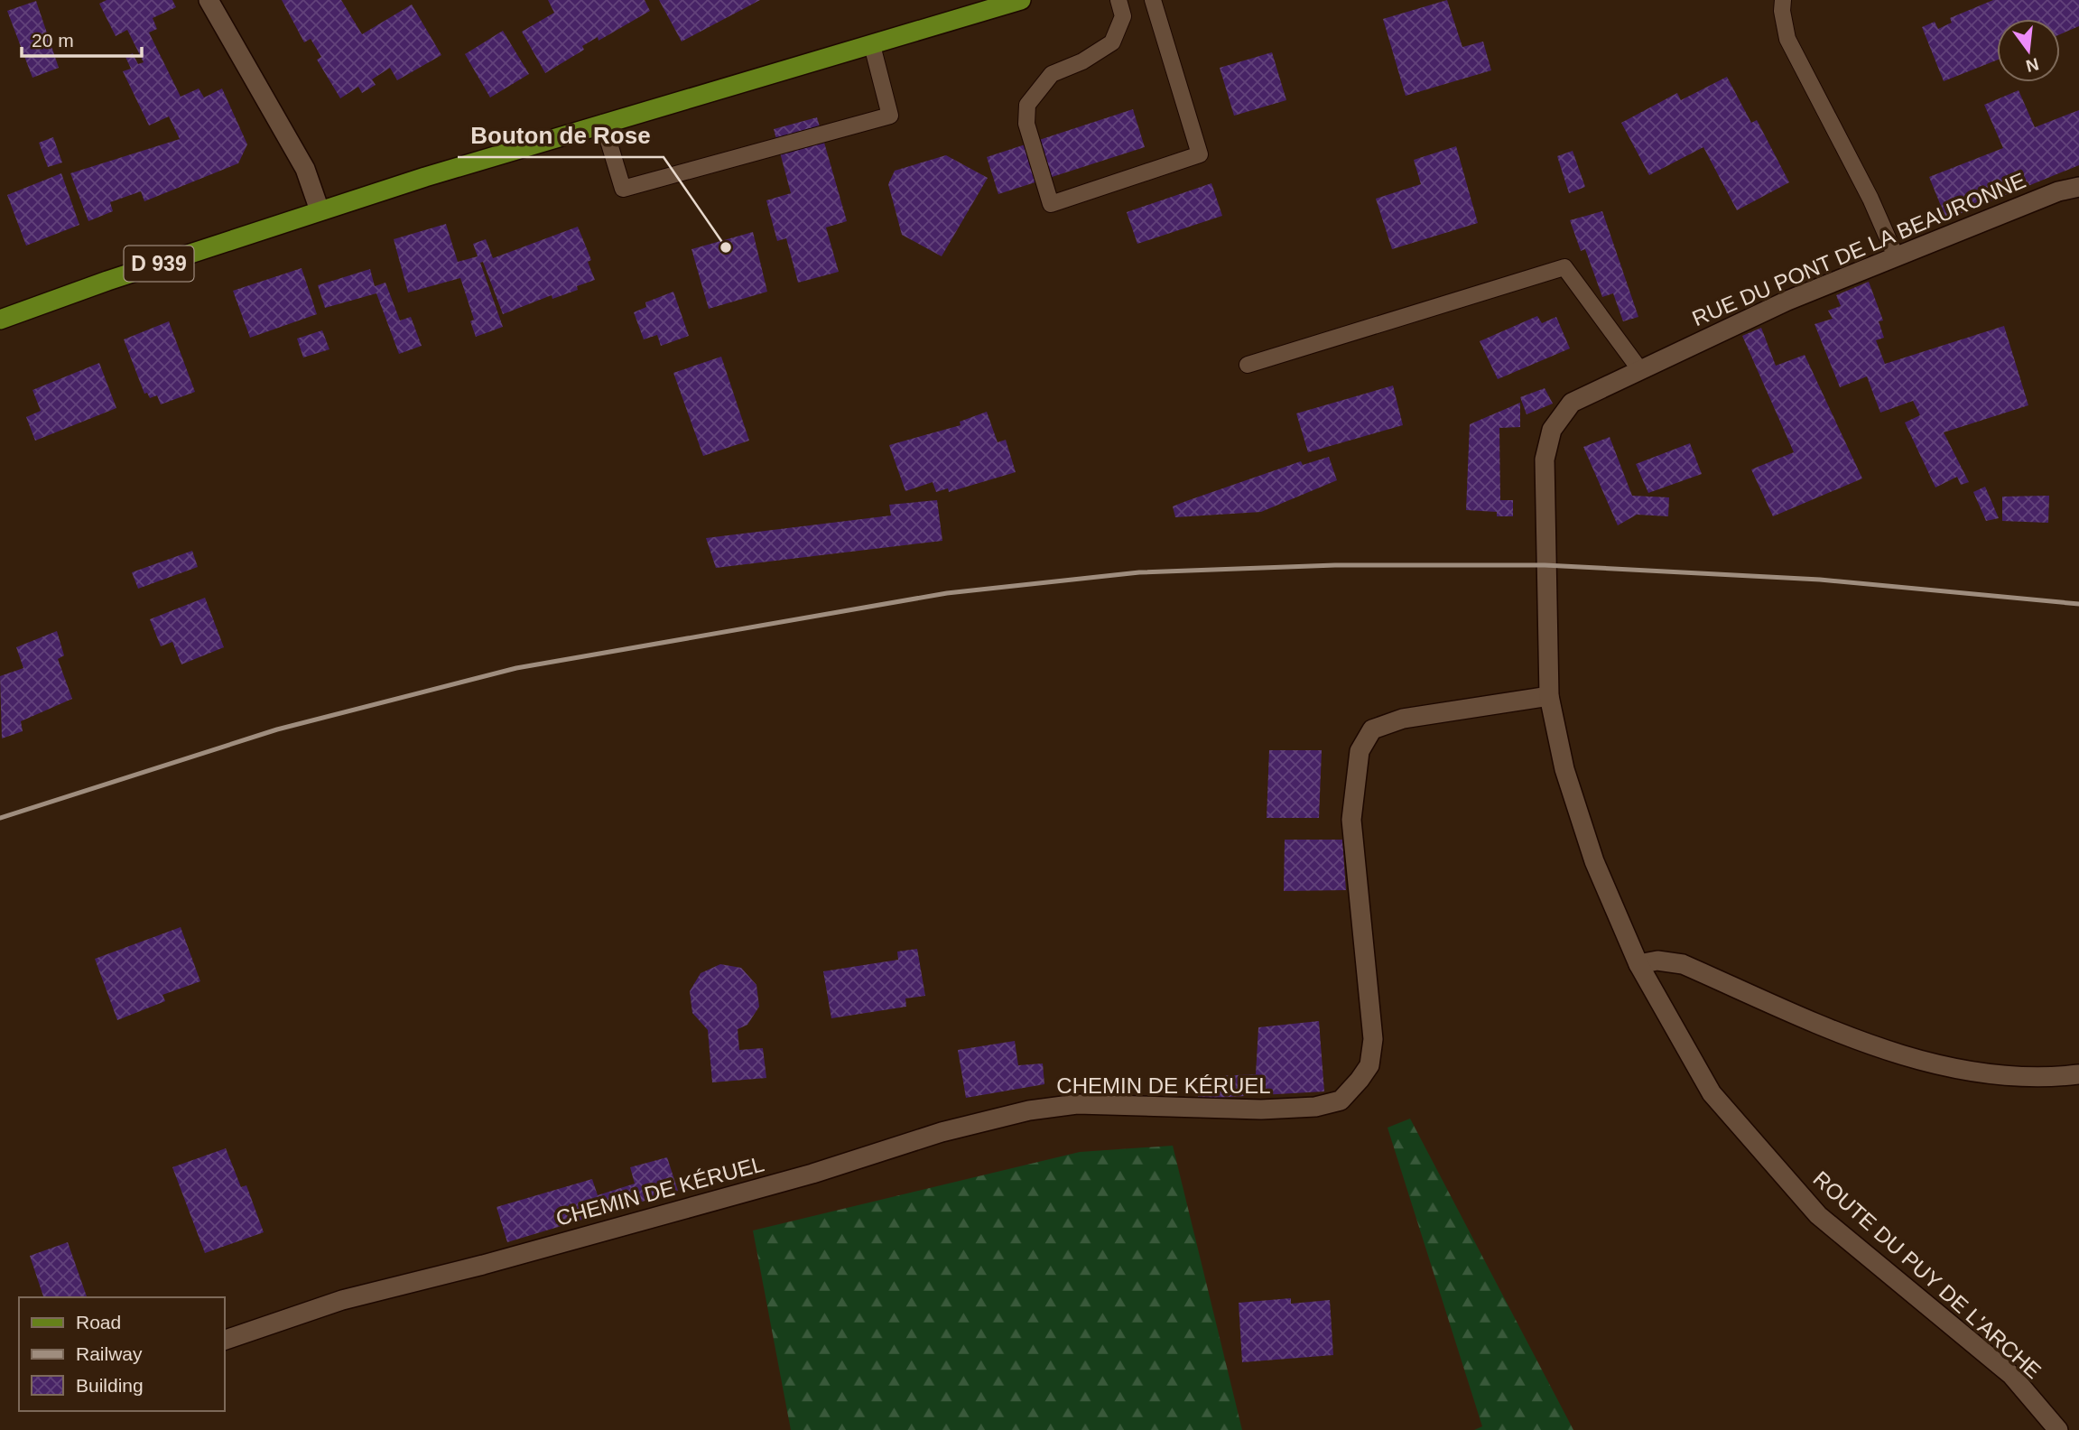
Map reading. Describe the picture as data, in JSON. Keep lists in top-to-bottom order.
{
  "streets": {
    "main road": ["D 939"],
    "street": ["RUE DU PONT DE LA BEAURONNE", "CHEMIN DE KÉRUEL", "ROUTE DU PUY DE L'ARCHE"]
  },
  "crossings": [
    ["RUE DU PONT DE LA BEAURONNE", "ROUTE DU PUY DE L'ARCHE"],
    ["CHEMIN DE KÉRUEL", "ROUTE DU PUY DE L'ARCHE"]
  ],
  "places": ["Bouton de Rose"],
  "legend": ["Road", "Railway", "Building"],
  "scale_bar": "20 m",
  "north": "bottom"
}
